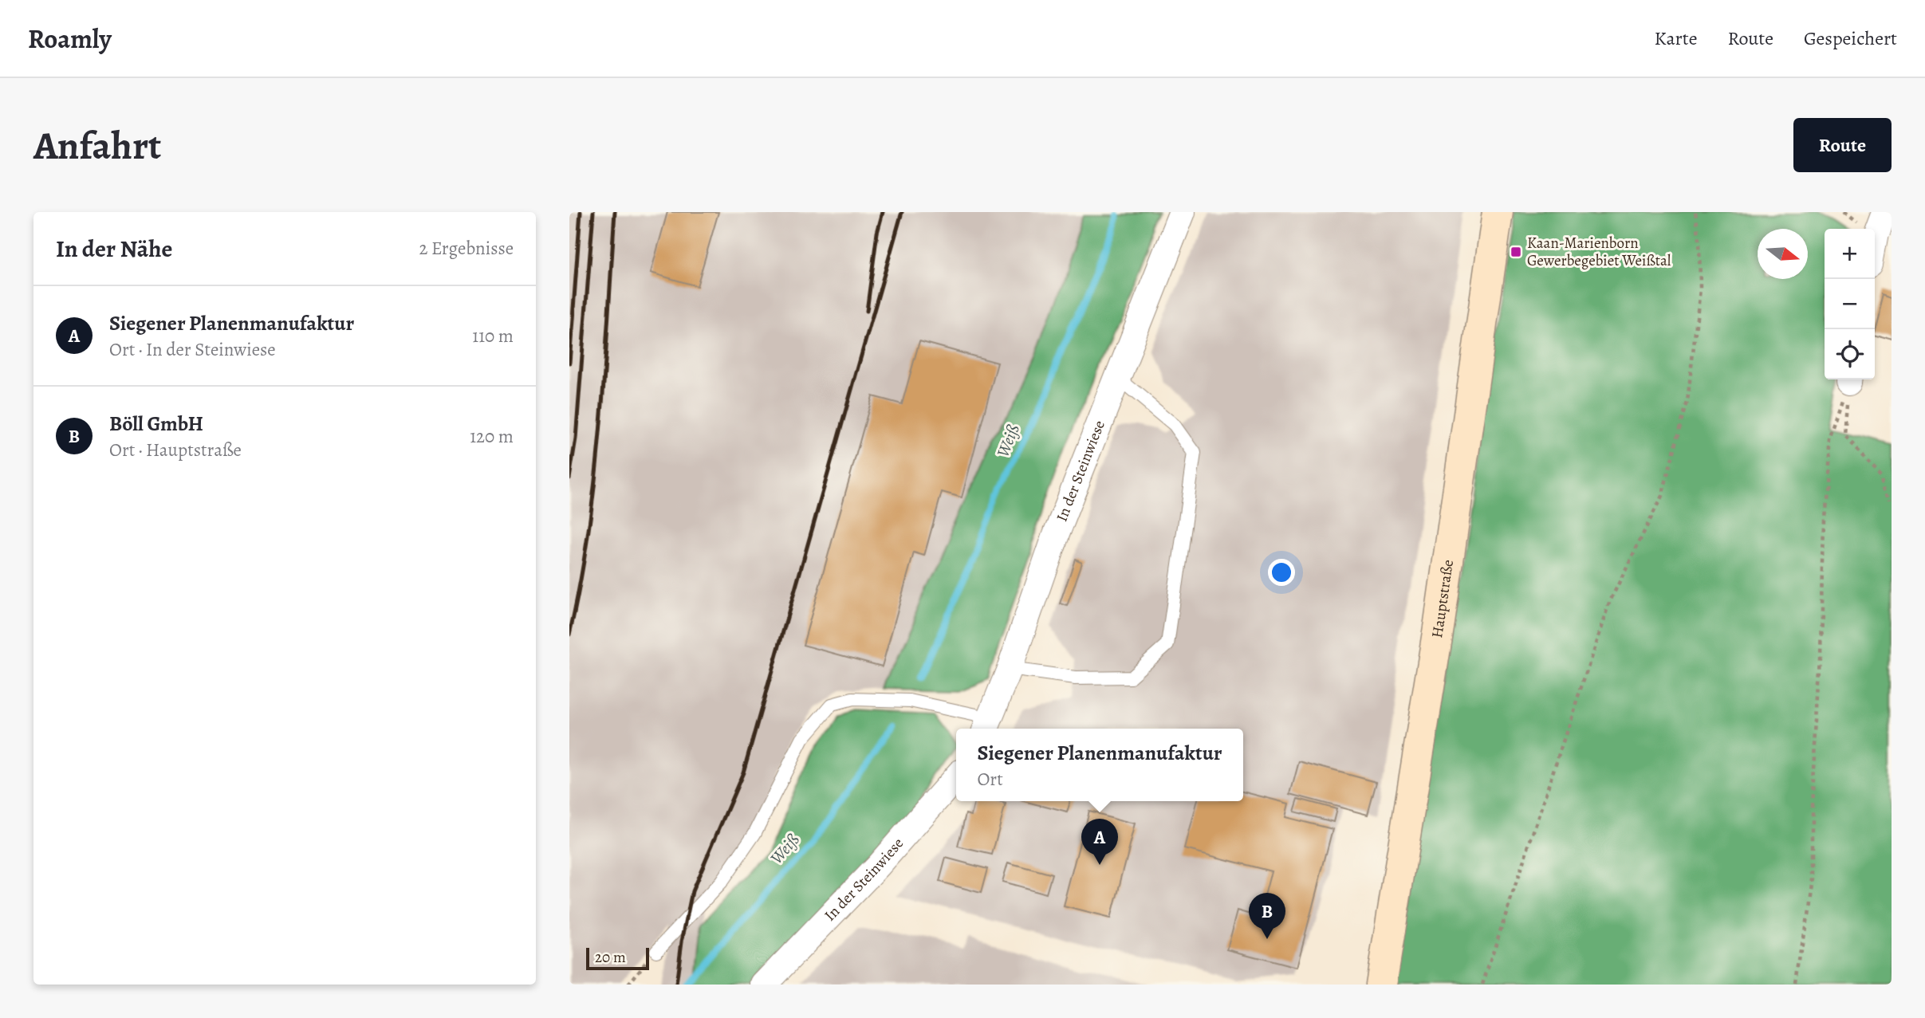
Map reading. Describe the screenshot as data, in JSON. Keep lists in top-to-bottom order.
{
  "streets": {
    "main road": ["Hauptstraße"],
    "street": ["In der Steinwiese"]
  },
  "water": ["Weiß"],
  "places": {
    "transit": ["Kaan-Marienborn Gewerbegebiet Weißtal"]
  },
  "scale_bar": "20 m",
  "north": "right",
  "page": {
    "header": "Roamly",
    "nav": ["Karte", "Route", "Gespeichert"],
    "buttons": "Route",
    "title": "Anfahrt",
    "heading": ["In der Nähe", "2 Ergebnisse"],
    "map_buttons": ["+", "−"],
    "list": [
      {
        "mark": "A",
        "name": "Siegener Planenmanufaktur",
        "note": "Ort · In der Steinwiese",
        "value": "110 m"
      },
      {
        "mark": "B",
        "name": "Böll GmbH",
        "note": "Ort · Hauptstraße",
        "value": "120 m"
      }
    ],
    "popup": ["Siegener Planenmanufaktur", "Ort"],
    "pins": ["A", "B"],
    "scale": "20 m"
  }
}
